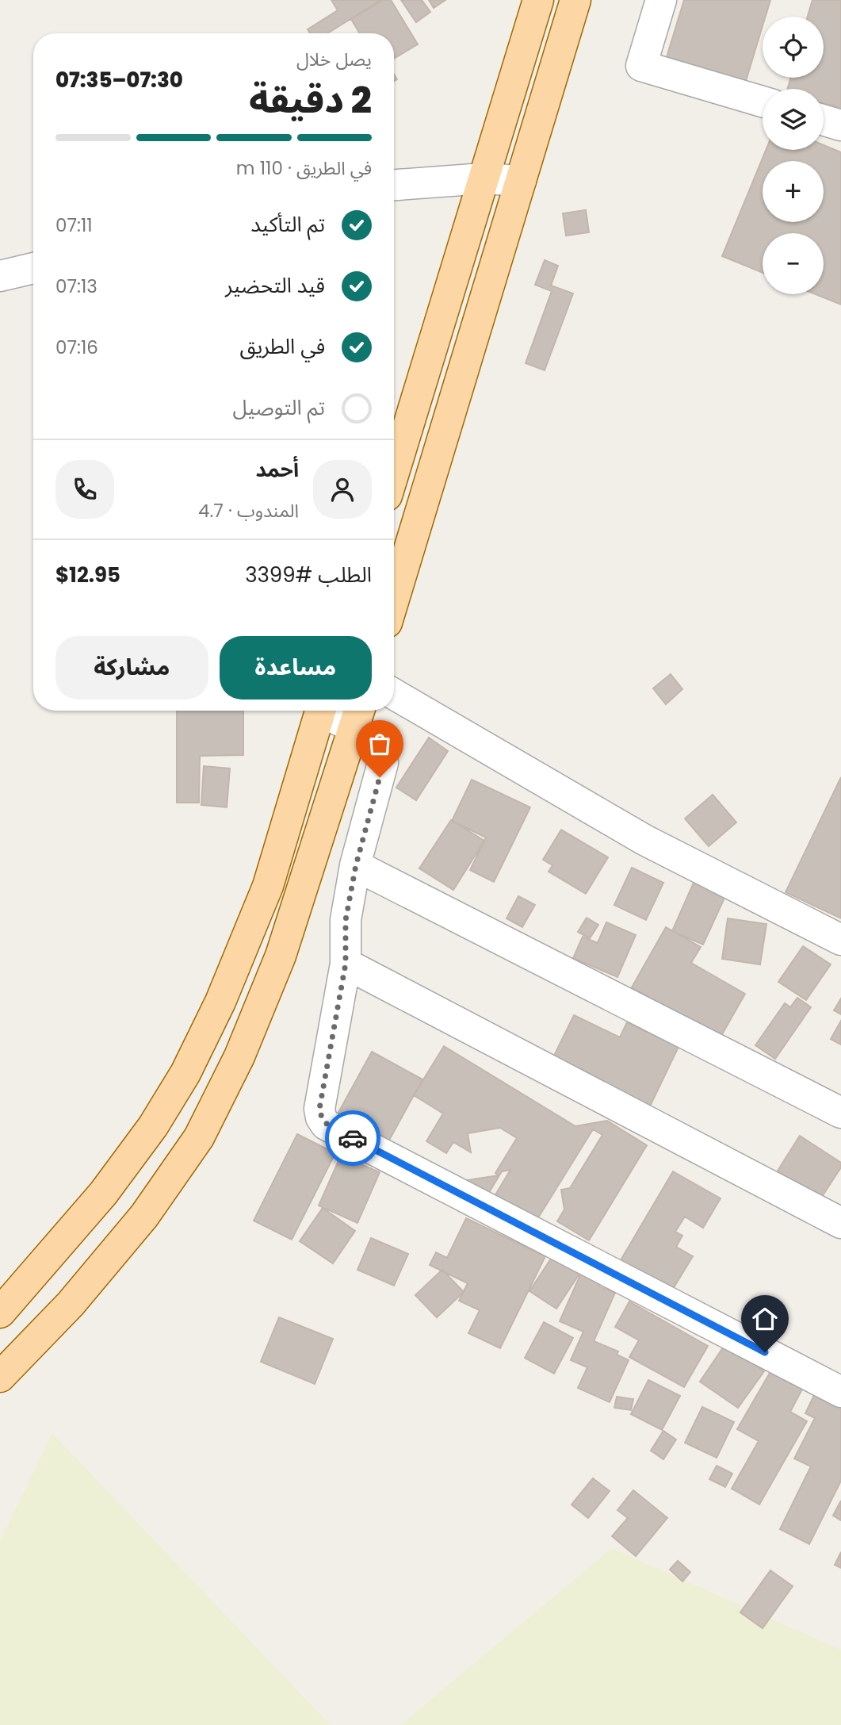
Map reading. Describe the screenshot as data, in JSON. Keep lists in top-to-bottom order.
{
  "page": {
    "map_buttons": ["+", "−"],
    "heading": ["2 دقيقة", "يصل خلال", "07:30–07:35"],
    "panel": [
      "أحمد",
      "المندوب · 4.7",
      "الطلب #3399",
      "$12.95"
    ],
    "bar": "في الطريق · 110 m",
    "list": [
      ["تم التأكيد", "07:11"],
      ["قيد التحضير", "07:13"],
      ["في الطريق", "07:16"],
      "تم التوصيل"
    ],
    "buttons": ["مساعدة", "مشاركة"]
  }
}
